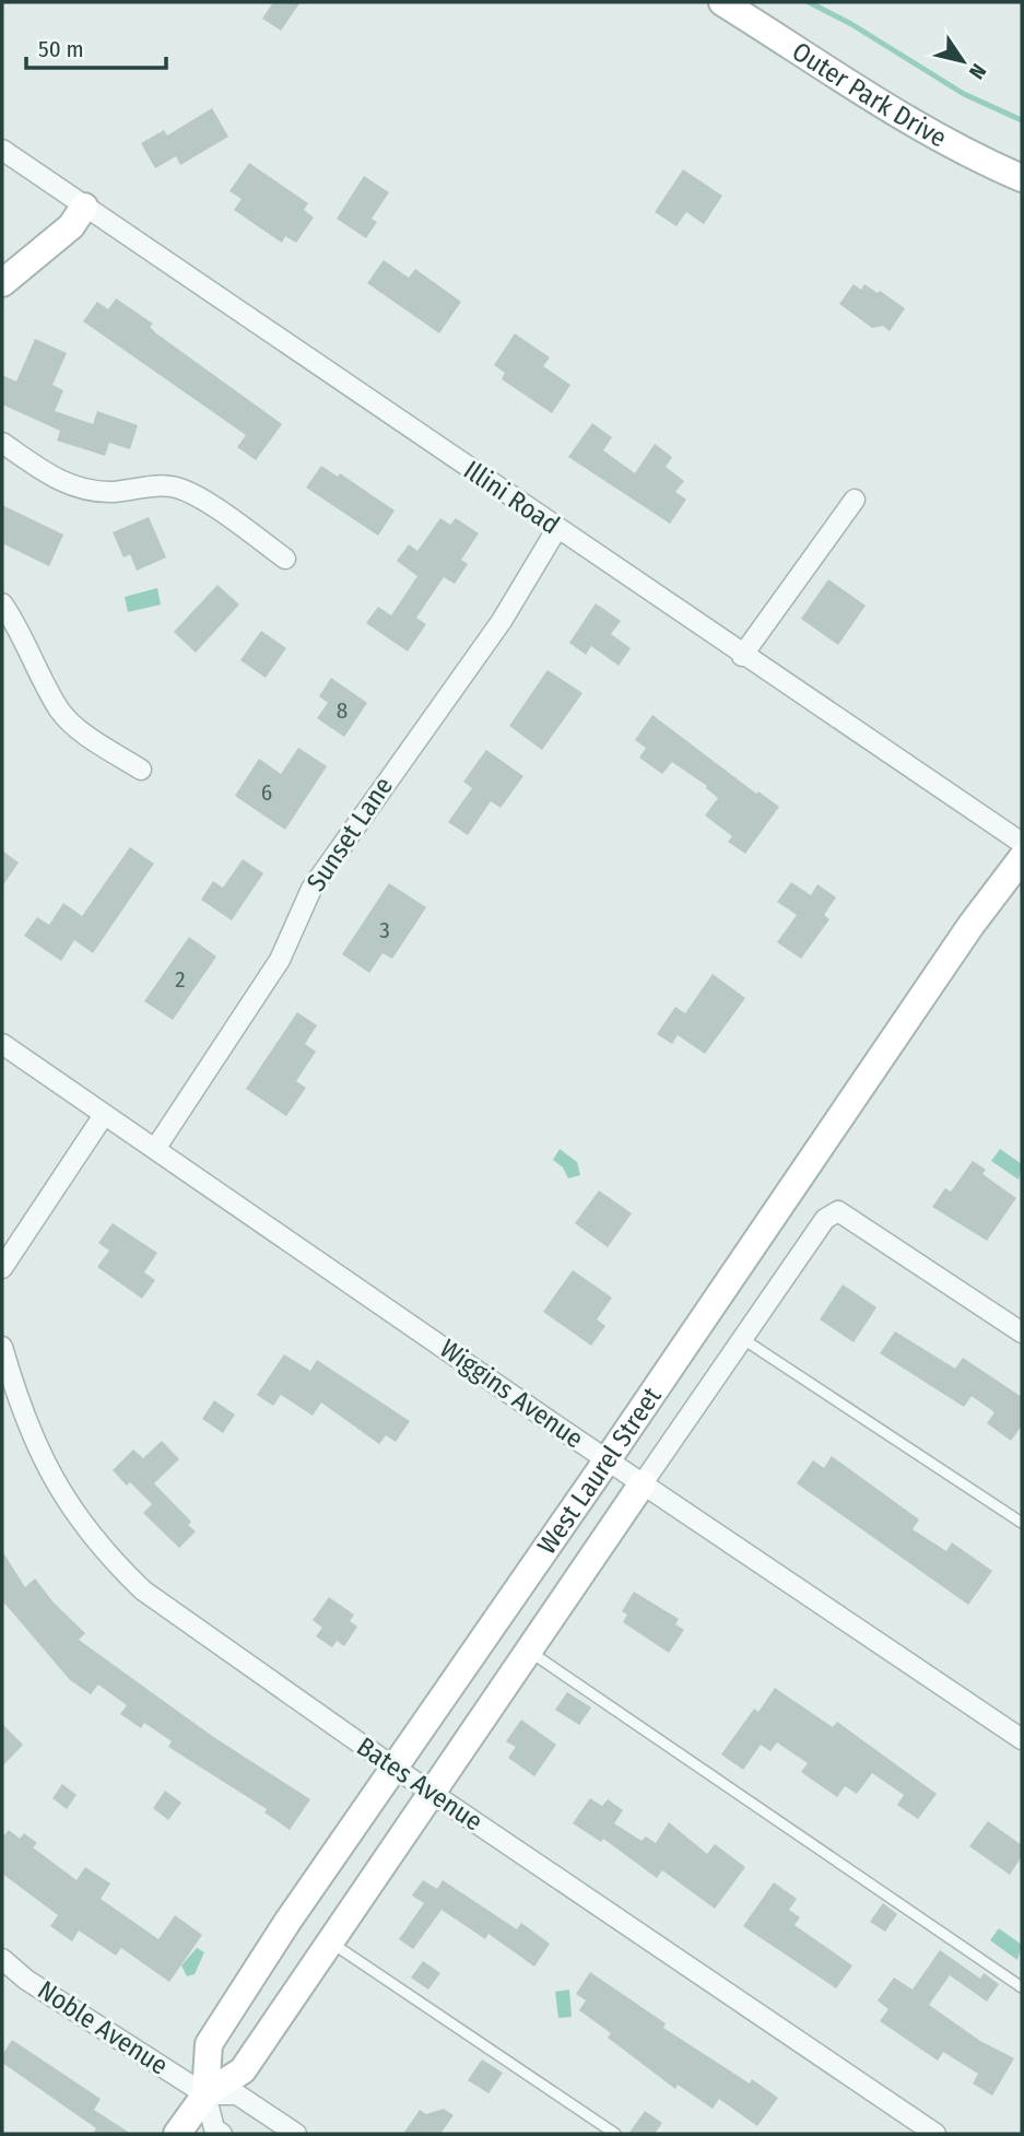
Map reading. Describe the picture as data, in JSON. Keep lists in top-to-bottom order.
{
  "streets": {
    "street": [
      "Outer Park Drive",
      "Illini Road",
      "Sunset Lane",
      "Wiggins Avenue",
      "West Laurel Street",
      "Bates Avenue",
      "Noble Avenue"
    ]
  },
  "crossings": [
    ["Illini Road", "Sunset Lane"],
    ["Sunset Lane", "Wiggins Avenue"],
    ["Wiggins Avenue", "West Laurel Street"],
    ["West Laurel Street", "Bates Avenue"],
    ["West Laurel Street", "Noble Avenue"]
  ],
  "house_numbers": [
    "8",
    "6",
    "3",
    "2"
  ],
  "scale_bar": "50 m",
  "north": "bottom right"
}
